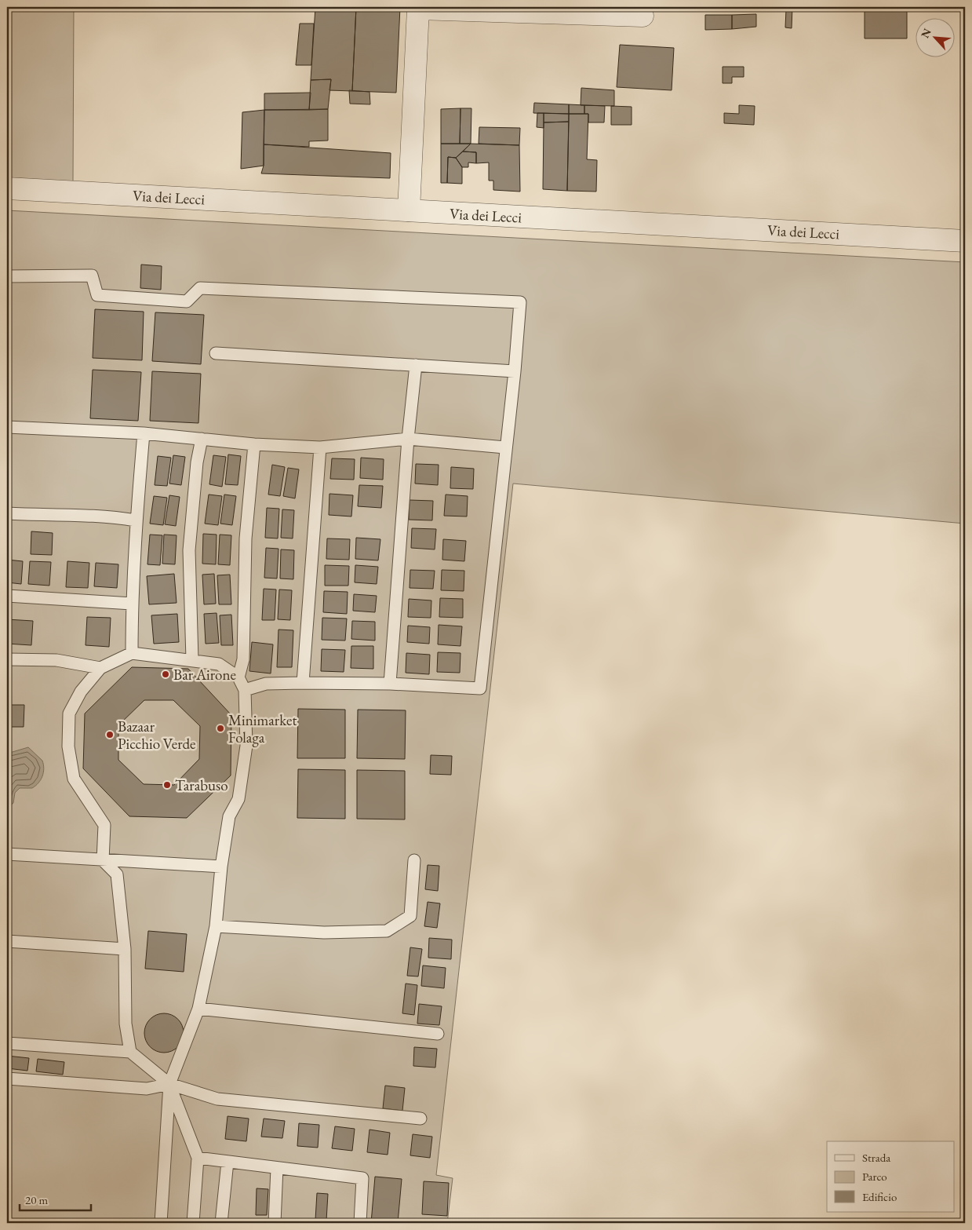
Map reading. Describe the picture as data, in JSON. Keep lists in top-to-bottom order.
{
  "streets": {
    "street": ["Via dei Lecci"]
  },
  "places": [
    "Bar Airone",
    "Minimarket Folaga",
    "Bazaar Picchio Verde",
    "Tarabuso"
  ],
  "legend": ["Strada", "Parco", "Edificio"],
  "scale_bar": "20 m",
  "north": "top left"
}
